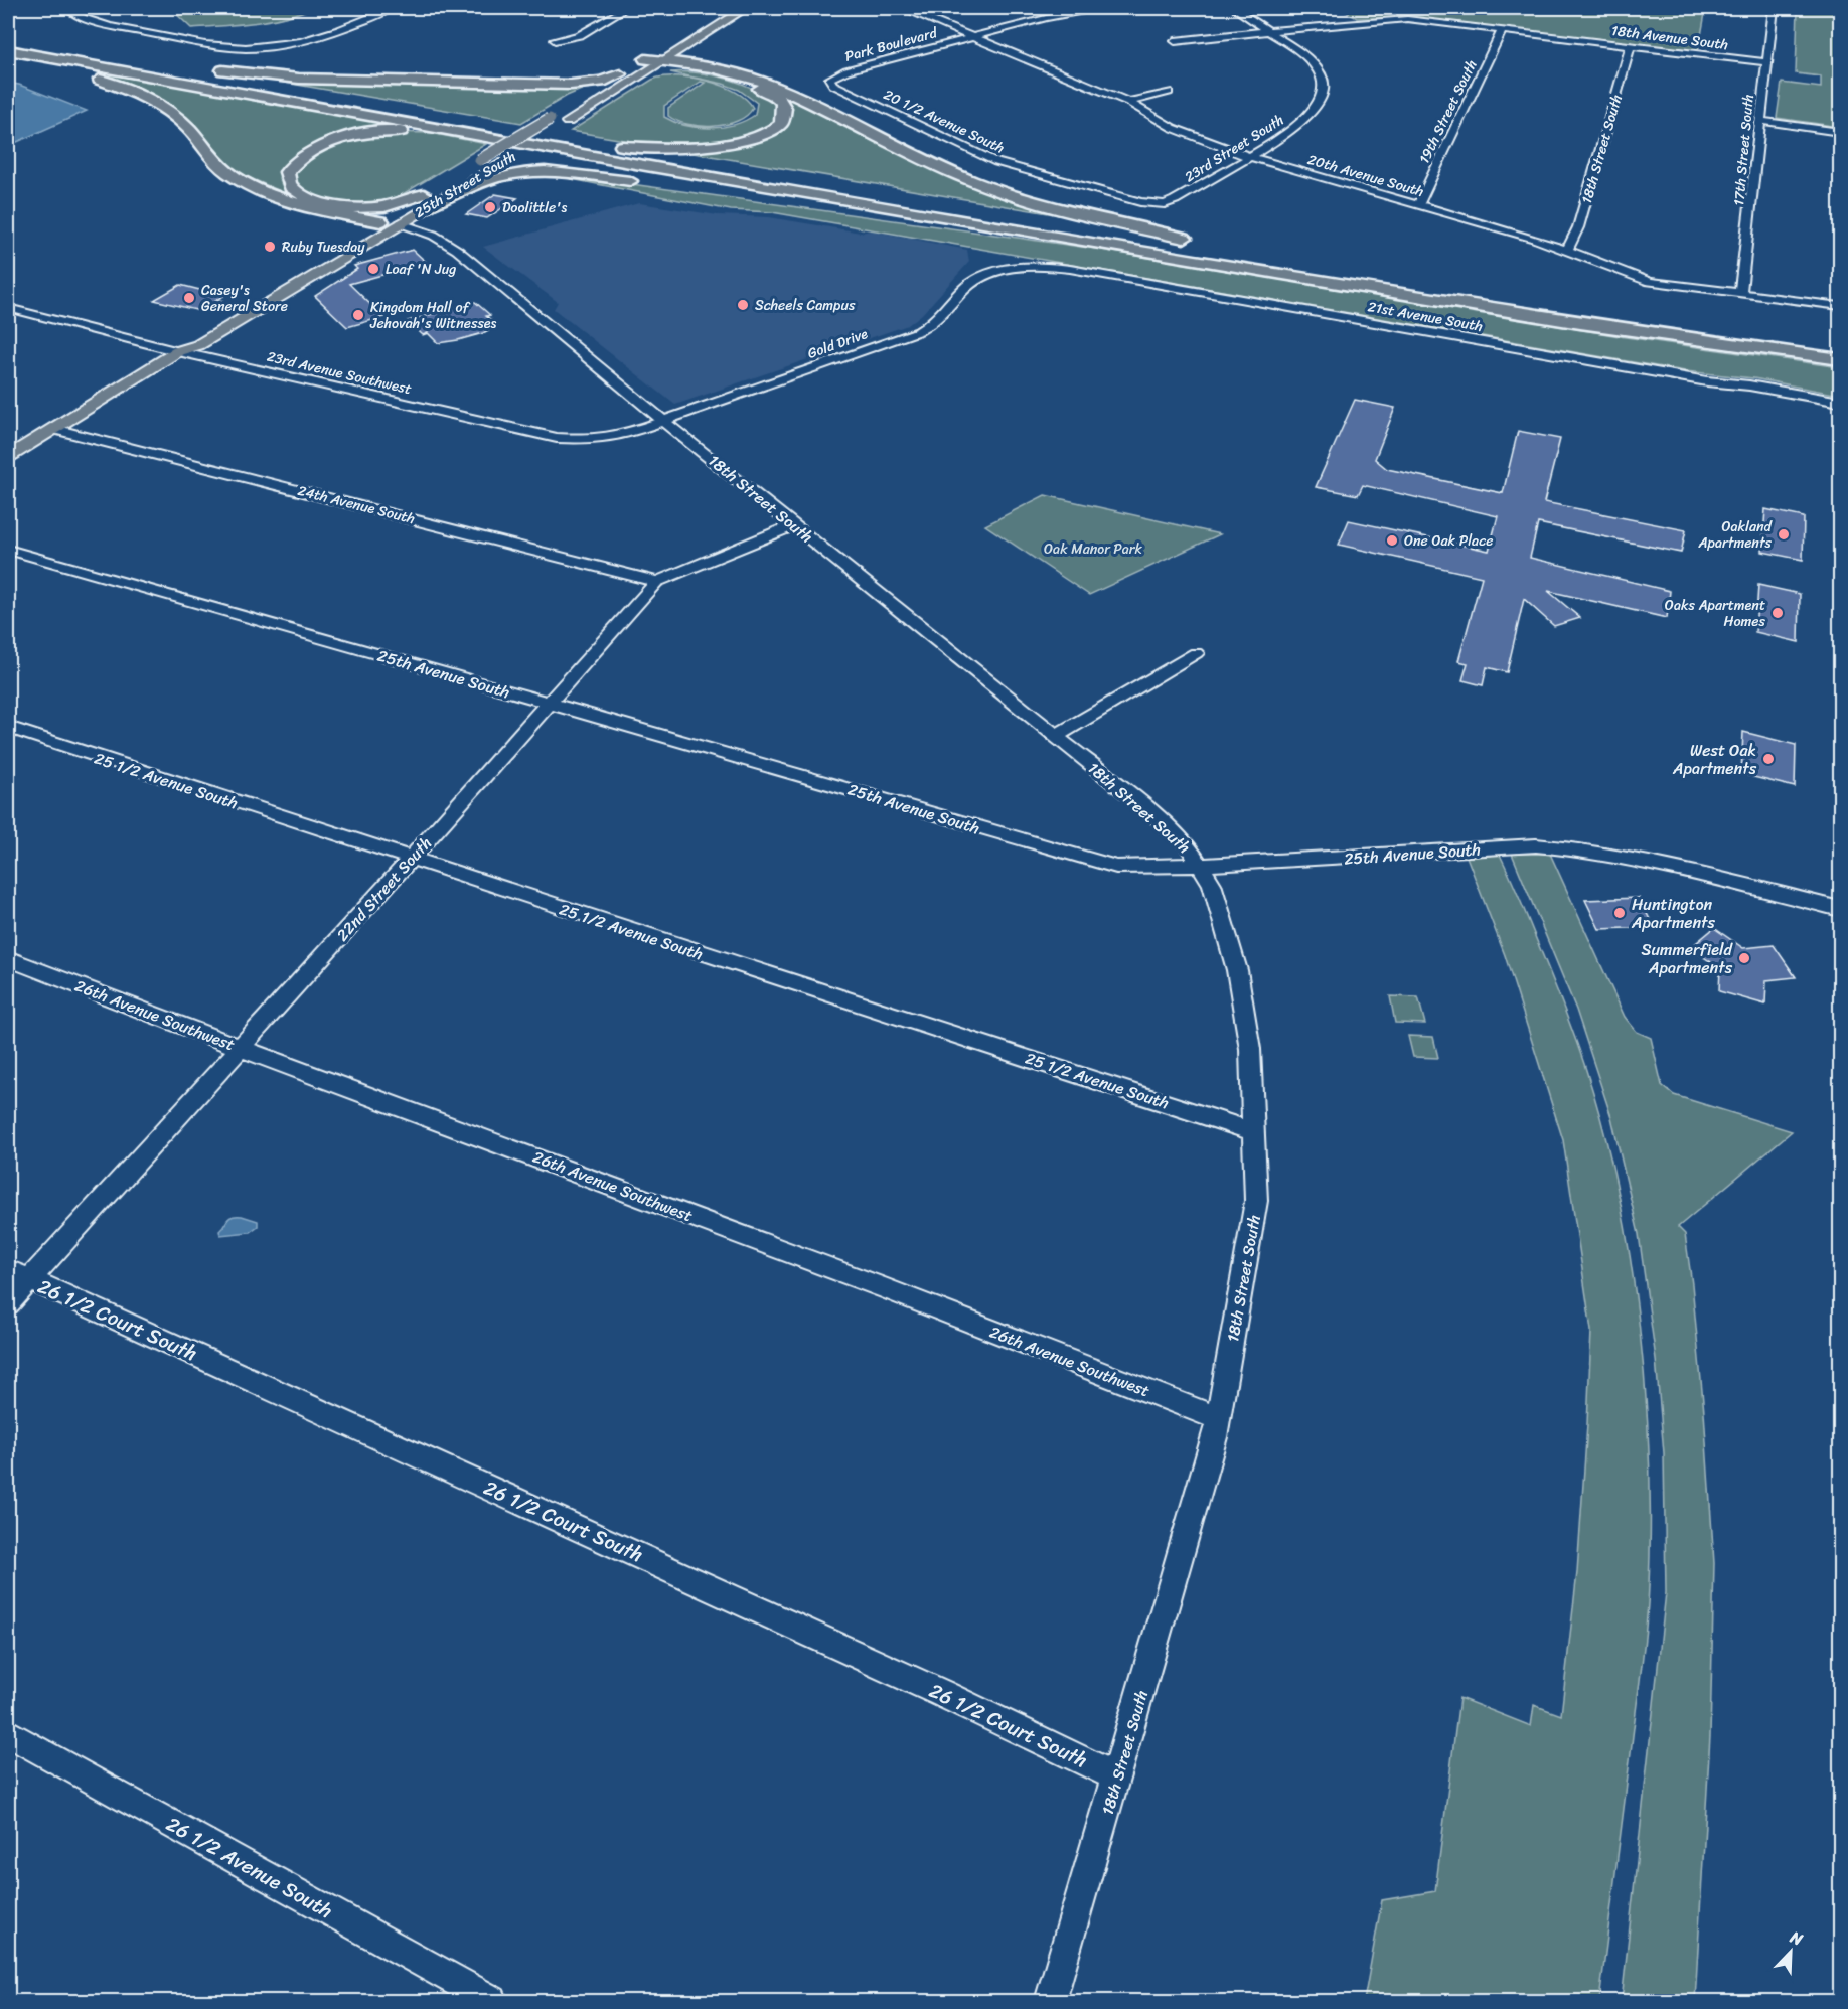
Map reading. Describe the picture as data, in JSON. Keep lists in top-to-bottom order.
{
  "streets": {
    "main road": ["18th Street South", "25th Street South"],
    "street": [
      "18th Avenue South",
      "Park Boulevard",
      "19th Street South",
      "20 1/2 Avenue South",
      "23rd Street South",
      "17th Street South",
      "20th Avenue South",
      "21st Avenue South",
      "Gold Drive",
      "23rd Avenue Southwest",
      "24th Avenue South",
      "25th Avenue South",
      "25 1/2 Avenue South",
      "22nd Street South",
      "26th Avenue Southwest",
      "26 1/2 Court South",
      "26 1/2 Avenue South"
    ]
  },
  "crossings": [
    ["18th Avenue South", "19th Street South"],
    ["18th Avenue South", "23rd Street South"],
    ["18th Avenue South", "18th Street South"],
    ["18th Avenue South", "17th Street South"],
    ["Park Boulevard", "20 1/2 Avenue South"],
    ["Park Boulevard", "20th Avenue South"],
    ["19th Street South", "20th Avenue South"],
    ["20 1/2 Avenue South", "23rd Street South"],
    ["23rd Street South", "20th Avenue South"],
    ["18th Street South", "20th Avenue South"],
    ["18th Street South", "25th Street South"],
    ["18th Street South", "Gold Drive"],
    ["18th Street South", "23rd Avenue Southwest"],
    ["18th Street South", "25th Avenue South"],
    ["18th Street South", "25 1/2 Avenue South"],
    ["18th Street South", "22nd Street South"],
    ["18th Street South", "26th Avenue Southwest"],
    ["18th Street South", "26 1/2 Court South"],
    ["17th Street South", "20th Avenue South"],
    ["25th Street South", "23rd Avenue Southwest"],
    ["25th Street South", "24th Avenue South"],
    ["21st Avenue South", "Gold Drive"],
    ["Gold Drive", "23rd Avenue Southwest"],
    ["24th Avenue South", "22nd Street South"],
    ["25th Avenue South", "22nd Street South"],
    ["25 1/2 Avenue South", "22nd Street South"],
    ["22nd Street South", "26th Avenue Southwest"],
    ["22nd Street South", "26 1/2 Court South"]
  ],
  "parks": ["Oak Manor Park"],
  "places": [
    "Doolittle's",
    "Ruby Tuesday",
    "Loaf 'N Jug",
    "Casey's General Store",
    "Scheels Campus",
    "Kingdom Hall of Jehovah's Witnesses",
    "Oakland Apartments",
    "One Oak Place",
    "Oaks Apartment Homes",
    "West Oak Apartments",
    "Huntington Apartments",
    "Summerfield Apartments"
  ],
  "north": "top right"
}
